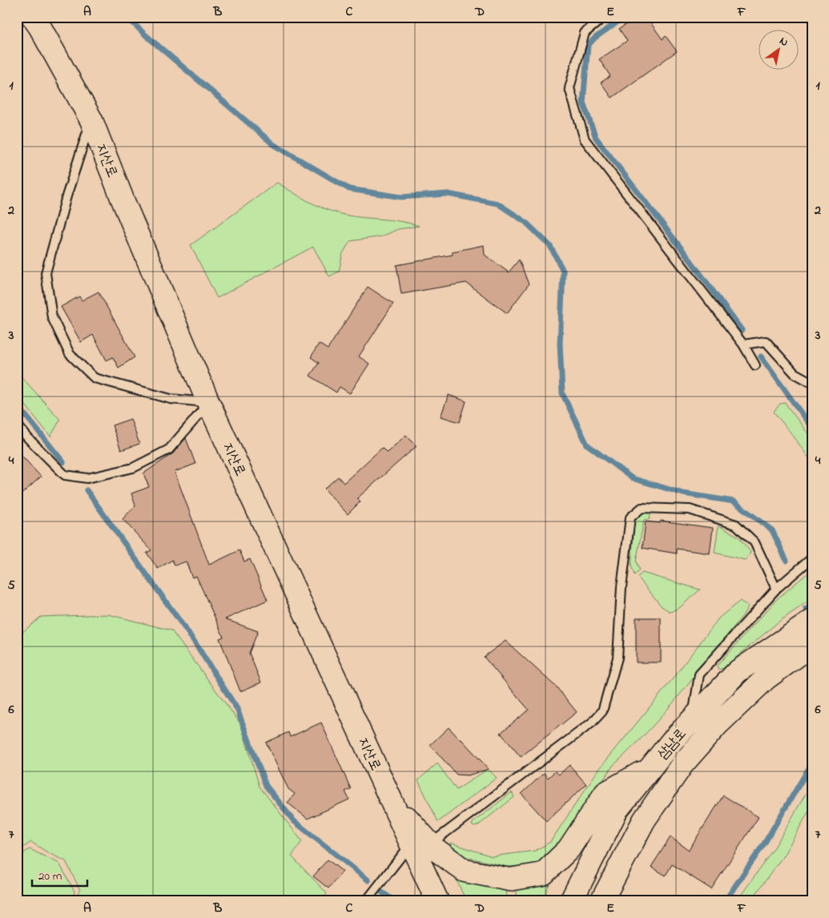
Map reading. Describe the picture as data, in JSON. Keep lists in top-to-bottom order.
{
  "streets": {
    "main road": ["지산로", "삼남로"]
  },
  "scale_bar": "20 m",
  "north": "top right",
  "grid": {
    "columns": [
      "A",
      "B",
      "C",
      "D",
      "E",
      "F"
    ],
    "rows": [
      "1",
      "2",
      "3",
      "4",
      "5",
      "6",
      "7"
    ]
  }
}
